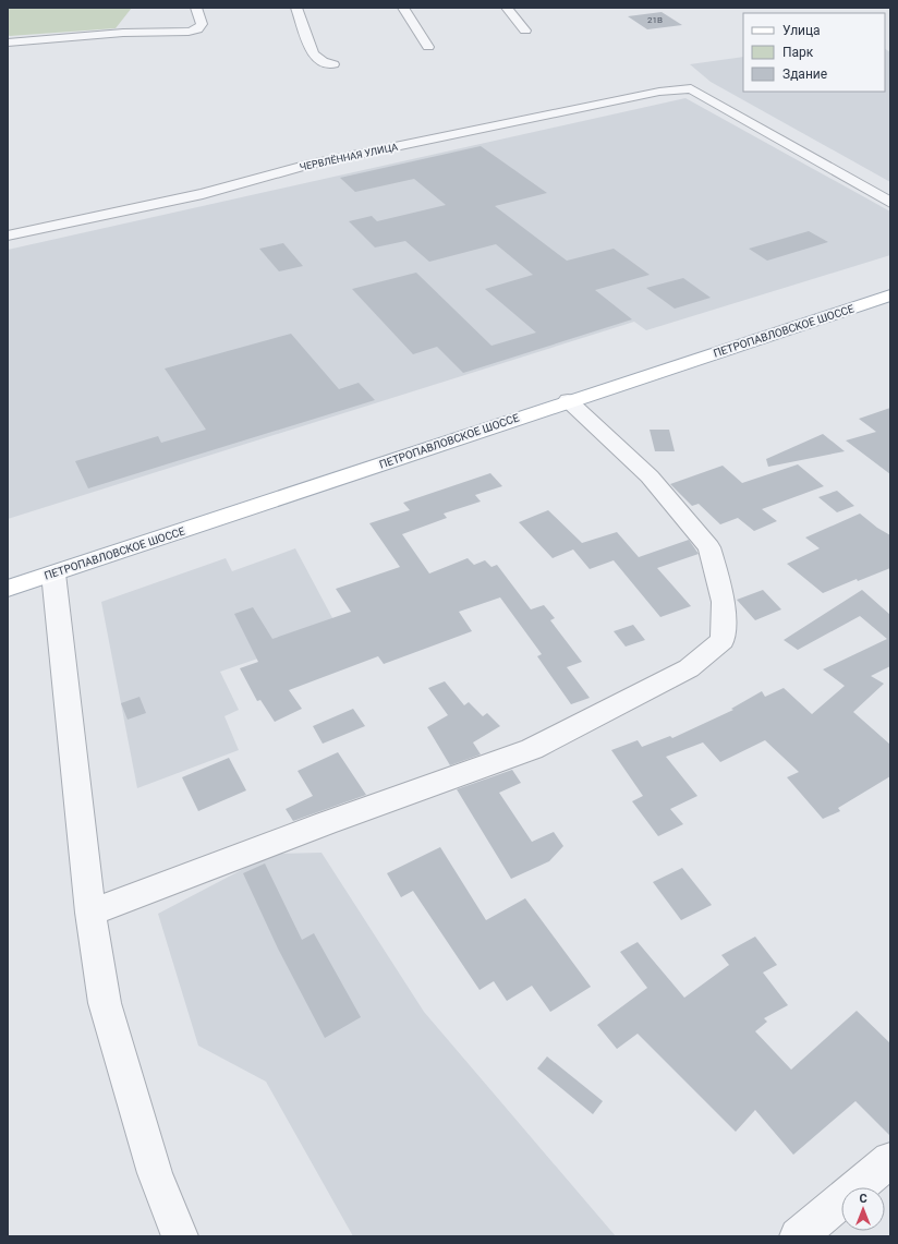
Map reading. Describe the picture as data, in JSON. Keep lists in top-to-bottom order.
{
  "streets": {
    "main road": ["ПЕТРОПАВЛОВСКОЕ ШОССЕ"],
    "street": ["ЧЕРВЛЁННАЯ УЛИЦА"]
  },
  "house_numbers": ["21В"],
  "legend": ["Улица", "Парк", "Здание"],
  "north": "top"
}
